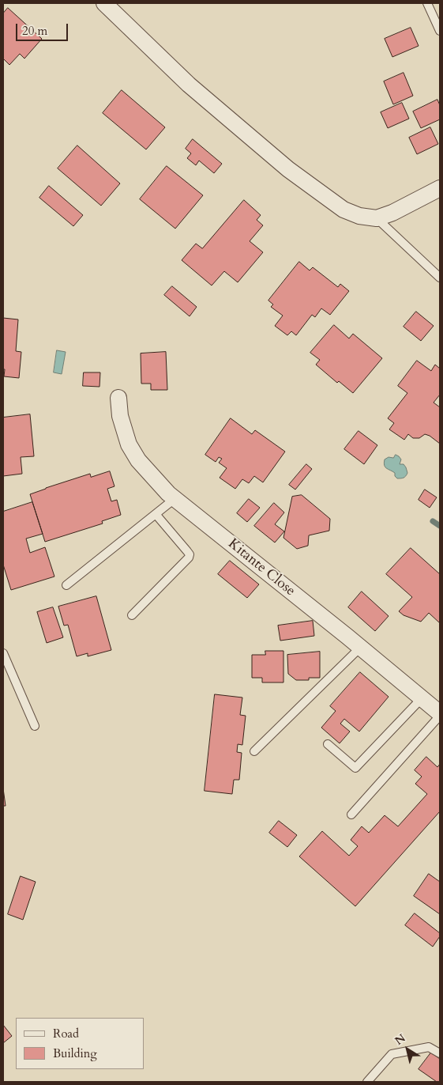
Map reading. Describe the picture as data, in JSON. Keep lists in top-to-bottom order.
{
  "streets": {
    "street": ["Kitante Close"]
  },
  "legend": ["Road", "Building"],
  "scale_bar": "20 m",
  "north": "top left"
}
